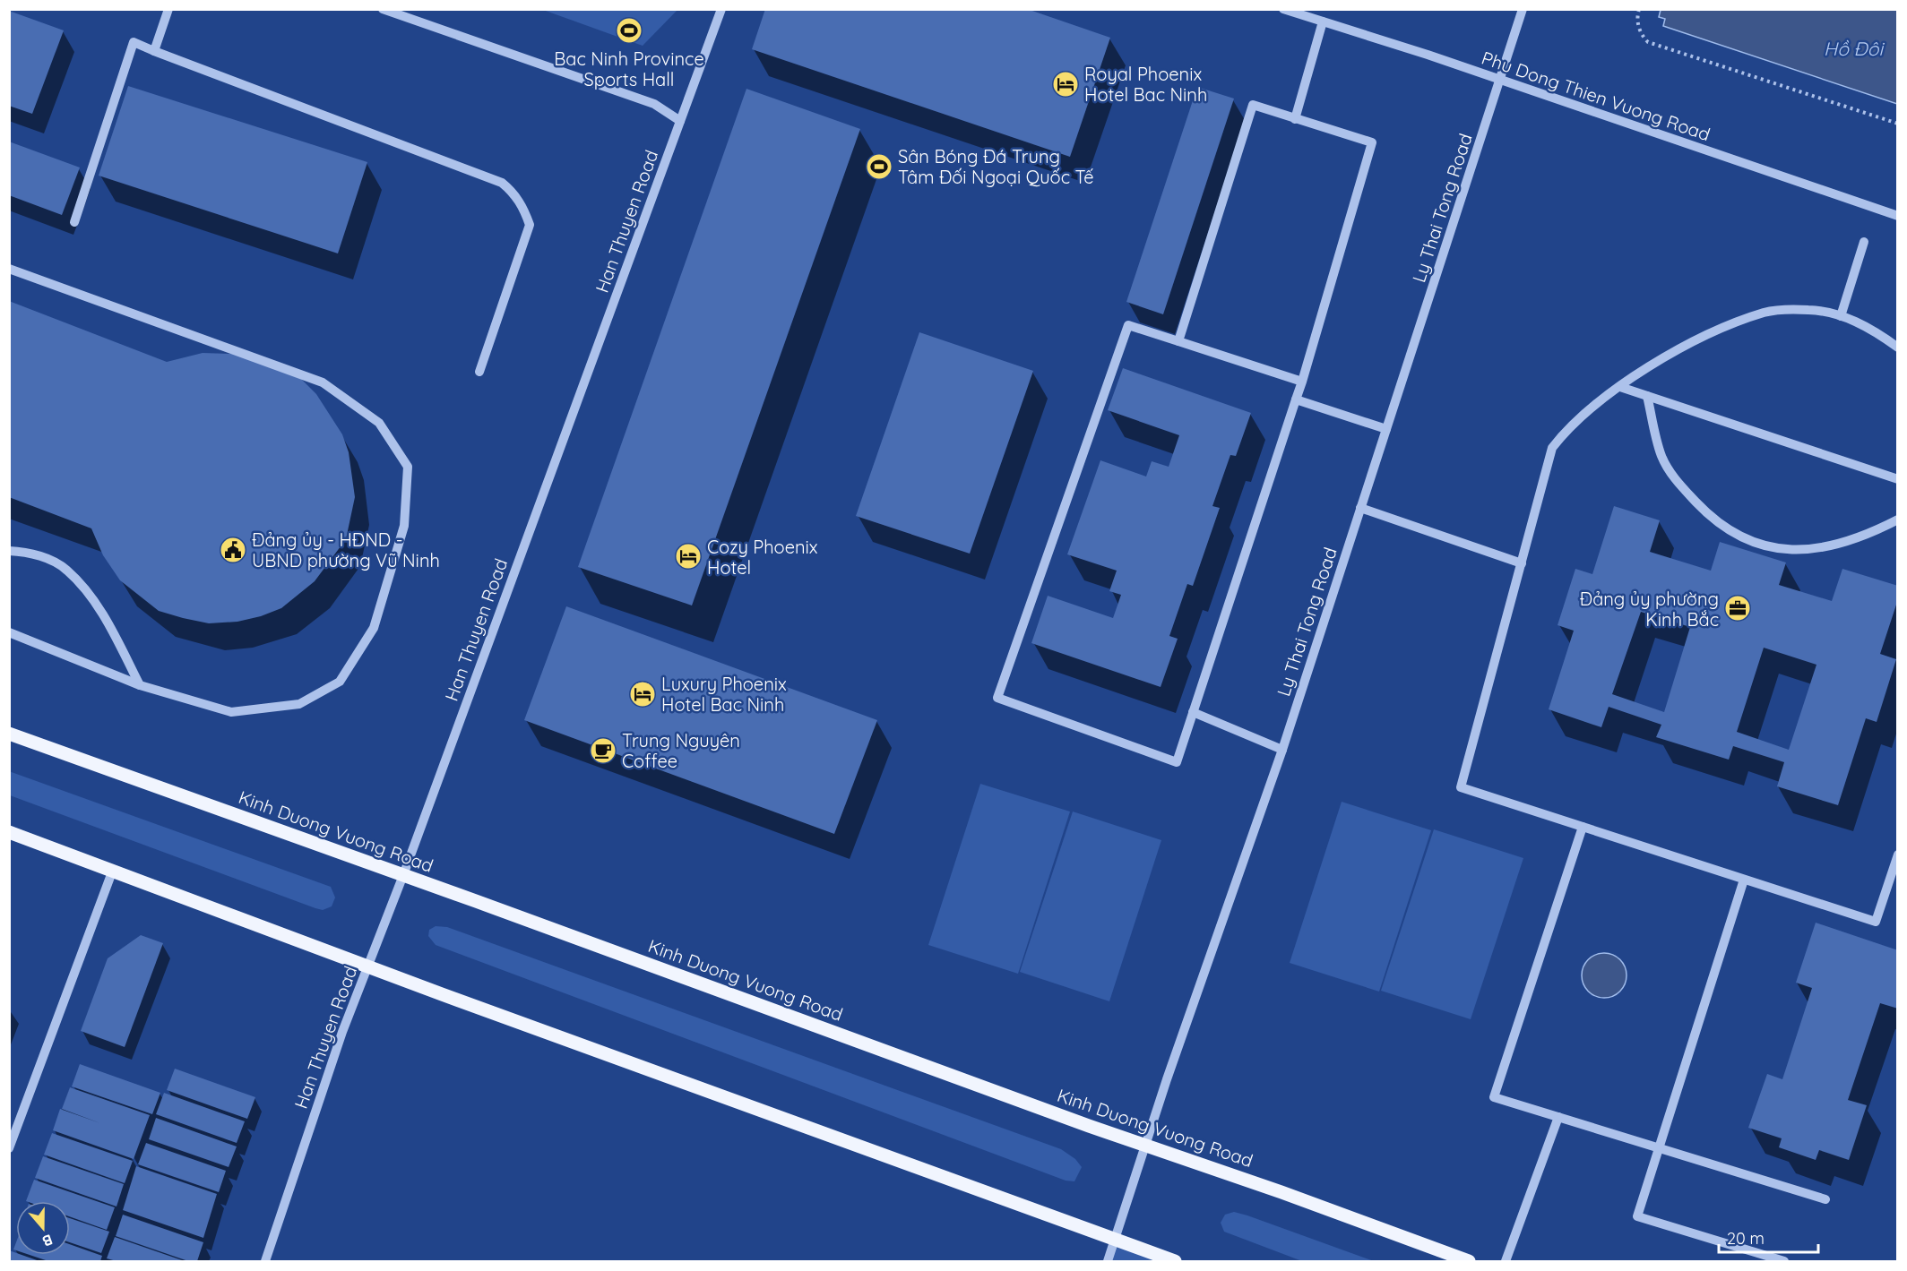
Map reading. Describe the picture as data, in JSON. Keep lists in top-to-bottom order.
{
  "streets": {
    "main road": ["Kinh Duong Vuong Road"],
    "street": ["Phu Dong Thien Vuong Road", "Ly Thai Tong Road", "Han Thuyen Road"]
  },
  "crossings": [
    ["Phu Dong Thien Vuong Road", "Ly Thai Tong Road"],
    ["Ly Thai Tong Road", "Kinh Duong Vuong Road"],
    ["Han Thuyen Road", "Kinh Duong Vuong Road"]
  ],
  "water": ["Hồ Đôi"],
  "places": {
    "sports": ["Bac Ninh Province Sports Hall", "Sân Bóng Đá Trung Tâm Đối Ngoại Quốc Tế"],
    "hotel": ["Royal Phoenix Hotel Bac Ninh", "Cozy Phoenix Hotel", "Luxury Phoenix Hotel Bac Ninh"],
    "public building": ["Đảng ủy - HĐND - UBND phường Vũ Ninh"],
    "office": ["Đảng ủy phường Kinh Bắc"],
    "cafe": ["Trung Nguyên Coffee"]
  },
  "scale_bar": "20 m",
  "north": "bottom"
}
